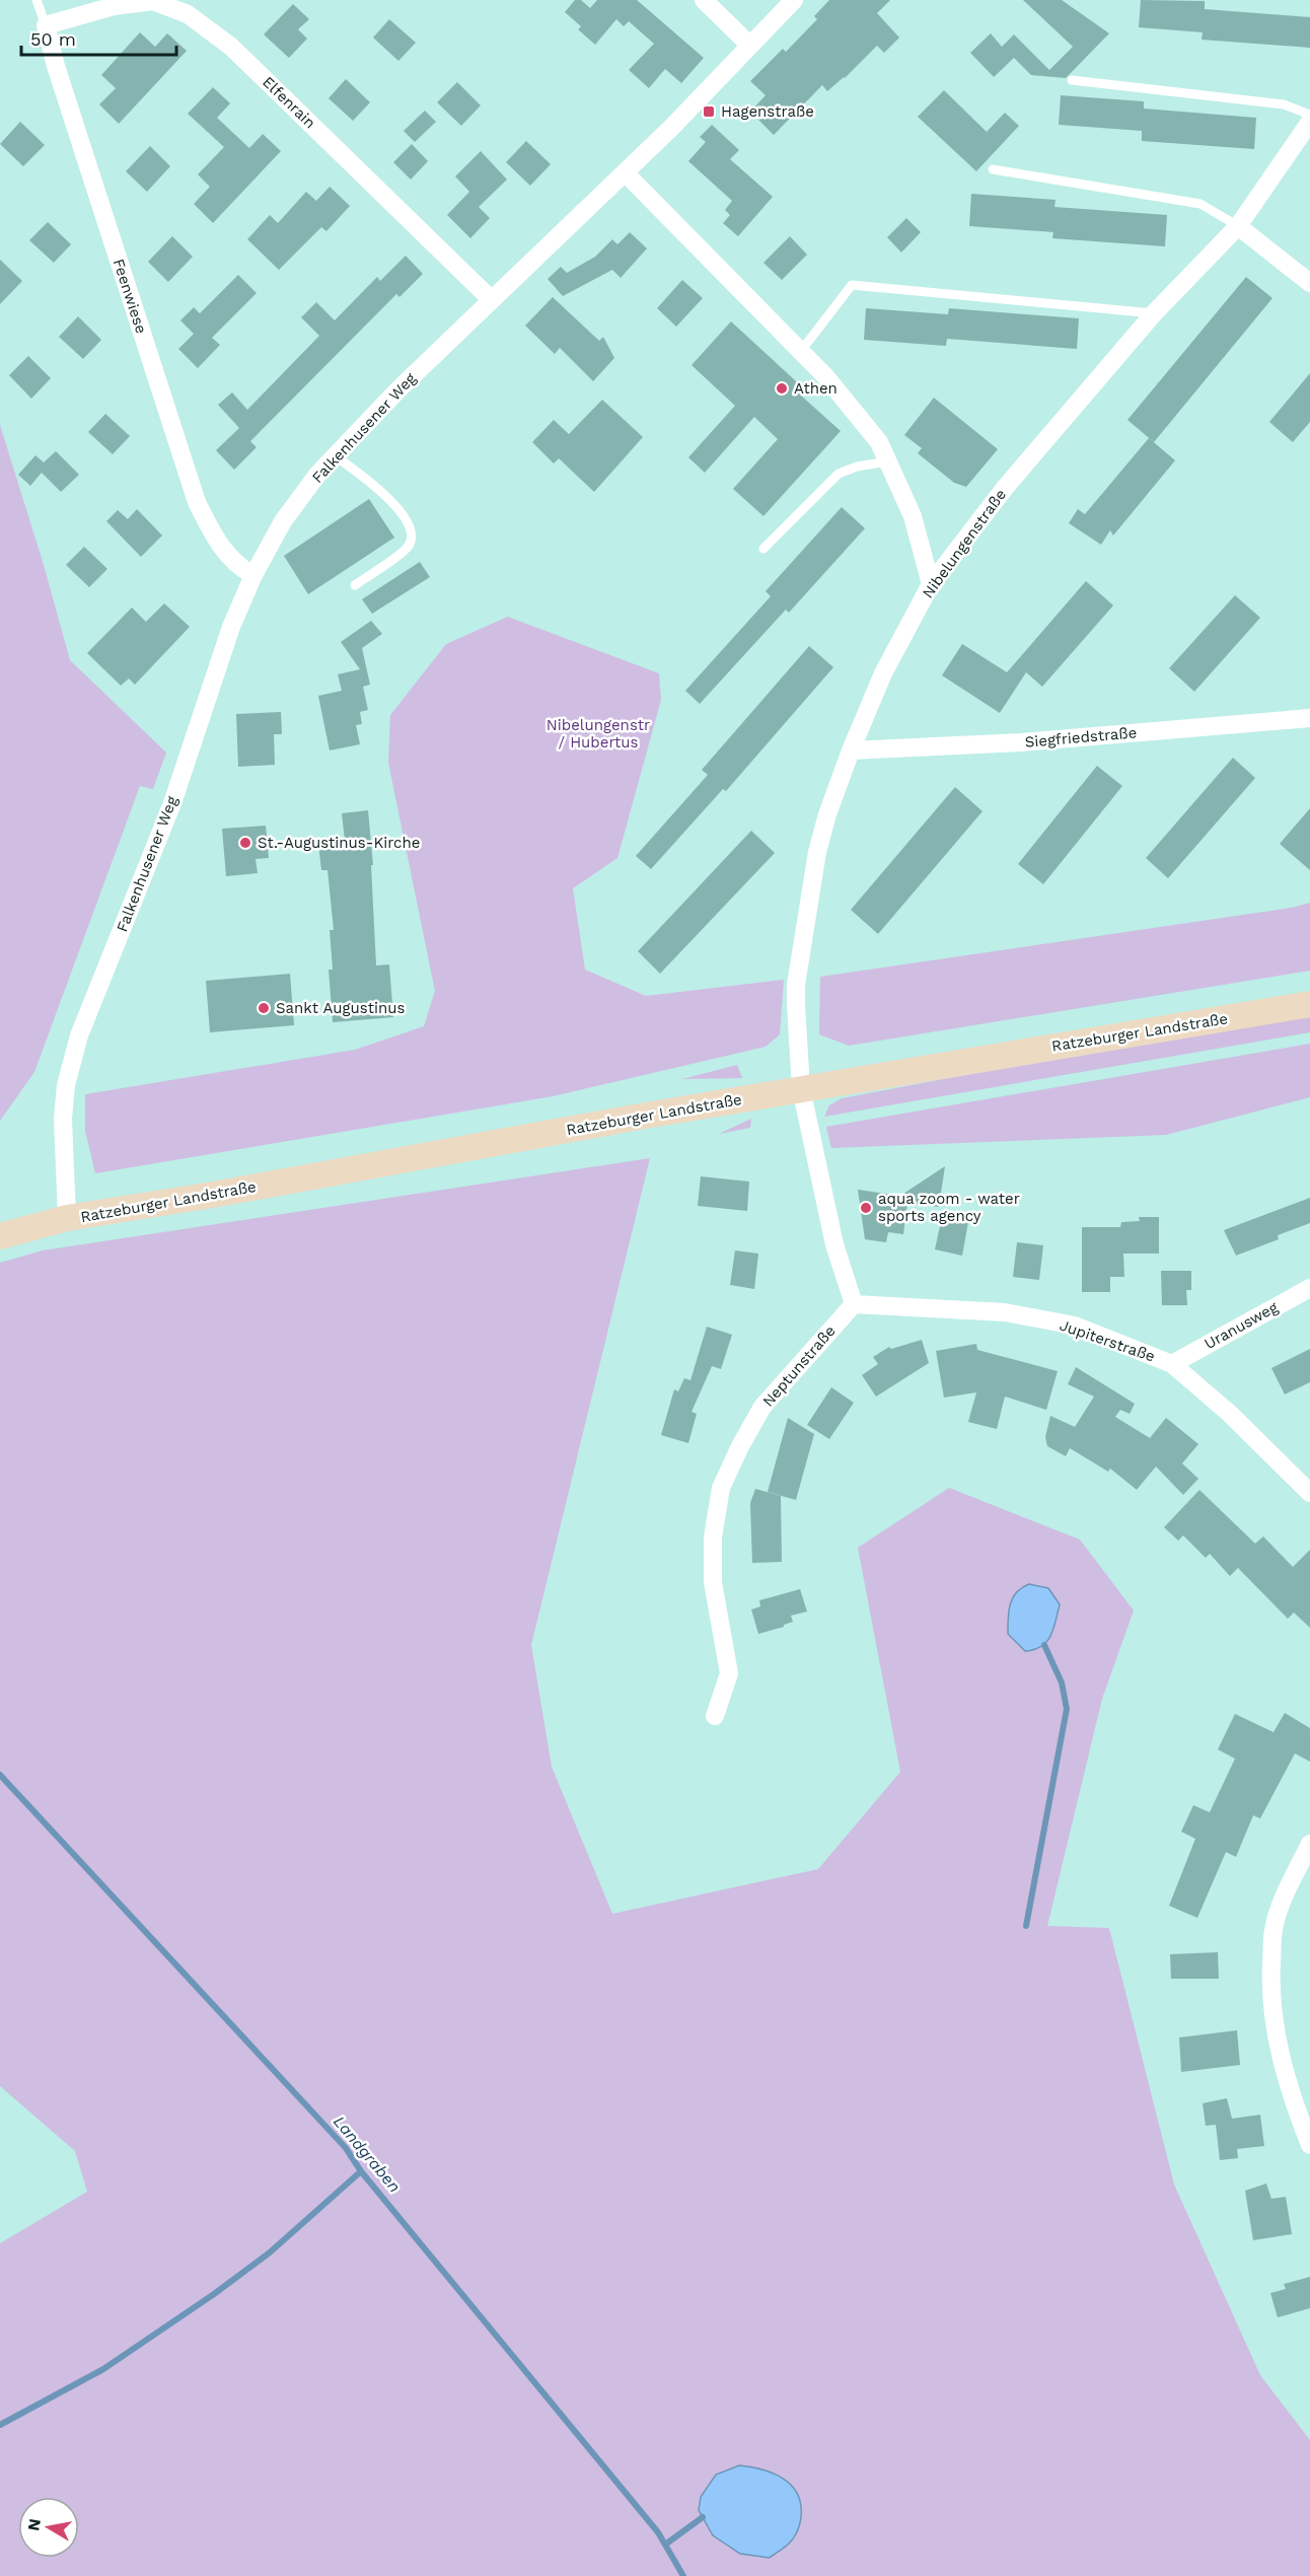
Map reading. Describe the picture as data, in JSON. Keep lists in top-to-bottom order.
{
  "streets": {
    "main road": ["Ratzeburger Landstraße"],
    "street": [
      "Elfenrain",
      "Feenwiese",
      "Falkenhusener Weg",
      "Nibelungenstraße",
      "Siegfriedstraße",
      "Uranusweg",
      "Jupiterstraße",
      "Neptunstraße"
    ]
  },
  "crossings": [
    ["Elfenrain", "Feenwiese"],
    ["Elfenrain", "Falkenhusener Weg"],
    ["Feenwiese", "Falkenhusener Weg"],
    ["Falkenhusener Weg", "Ratzeburger Landstraße"],
    ["Nibelungenstraße", "Siegfriedstraße"],
    ["Nibelungenstraße", "Ratzeburger Landstraße"],
    ["Uranusweg", "Jupiterstraße"],
    ["Jupiterstraße", "Neptunstraße"]
  ],
  "water": ["Landgraben"],
  "parks": ["Nibelungenstr / Hubertus"],
  "places": {
    "transit": ["Hagenstraße"],
    "other": [
      "Athen",
      "St.-Augustinus-Kirche",
      "Sankt Augustinus",
      "aqua zoom - water sports agency"
    ]
  },
  "scale_bar": "50 m",
  "north": "left"
}
